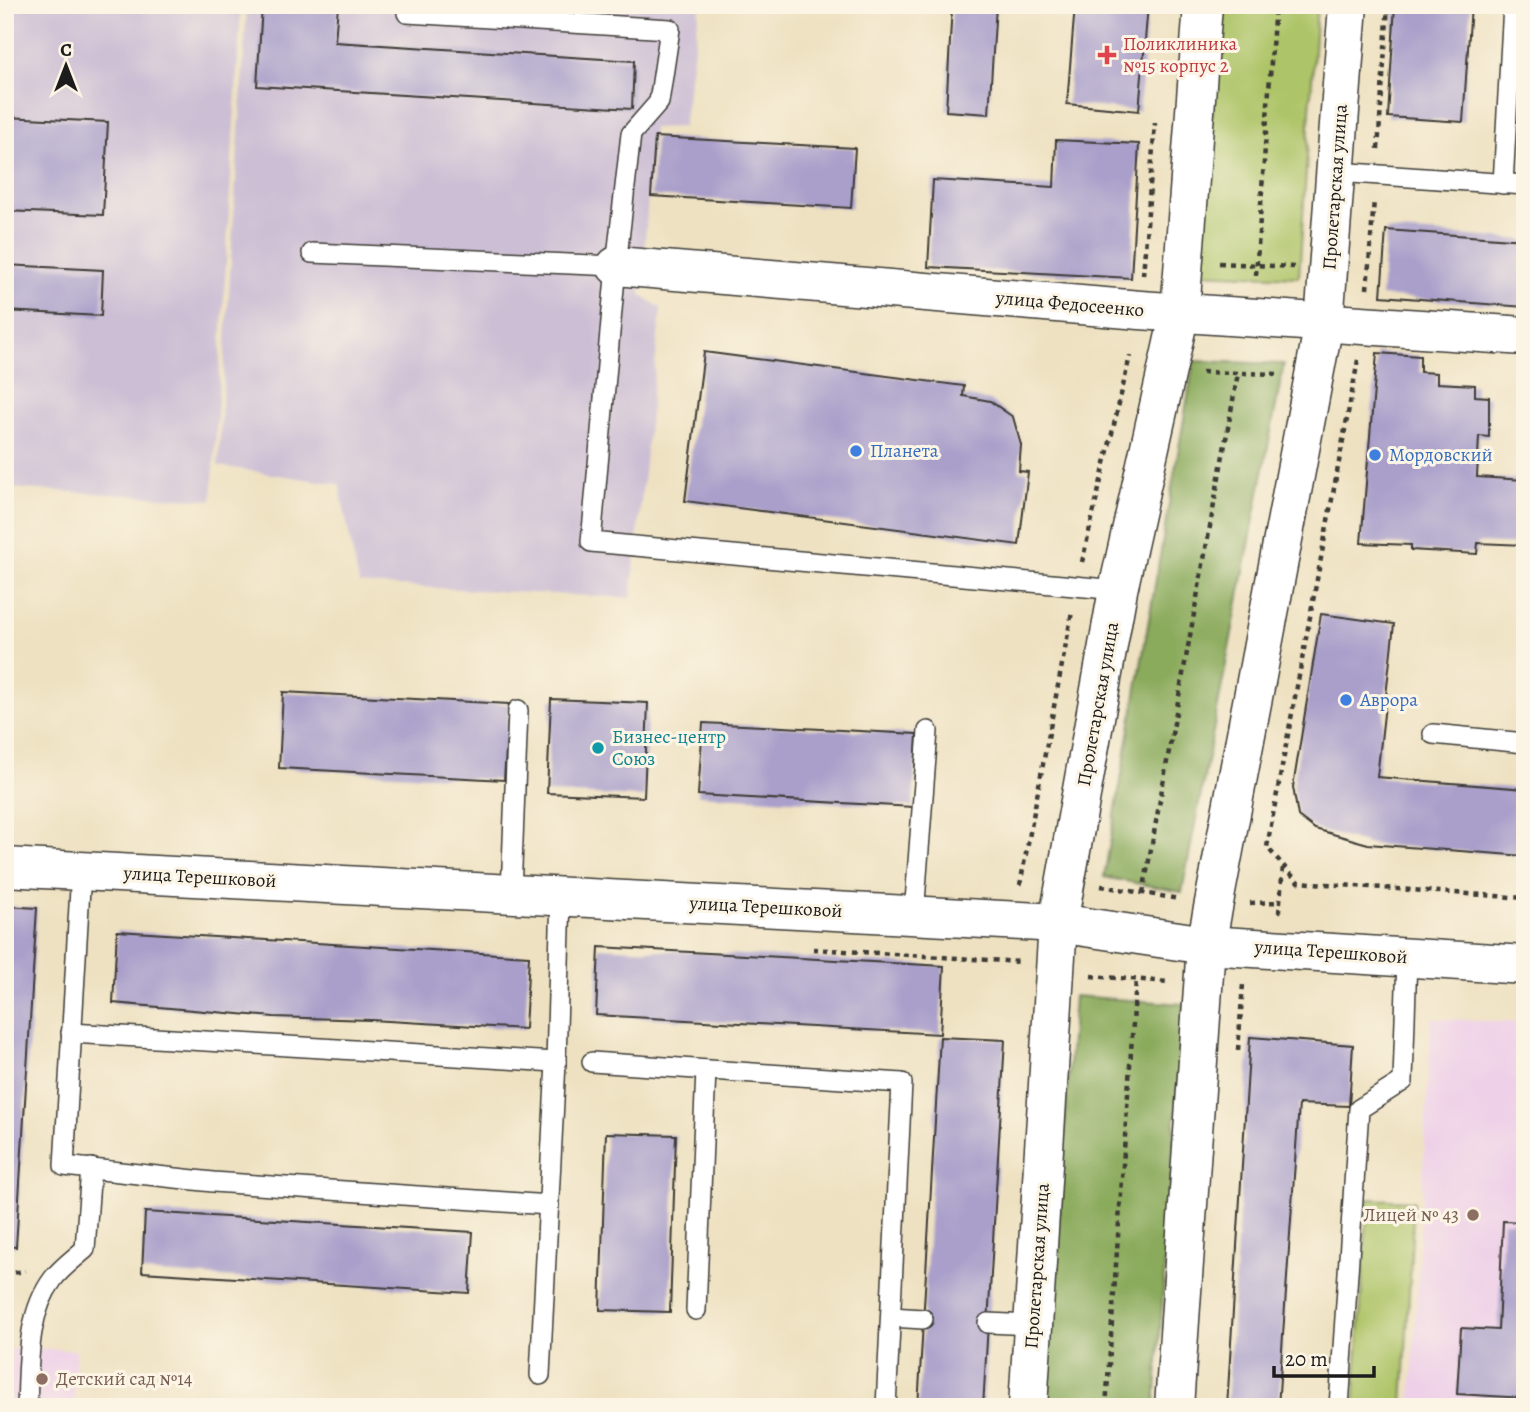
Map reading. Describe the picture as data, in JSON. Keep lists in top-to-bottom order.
{
  "streets": {
    "street": ["Пролетарская улица", "улица Федосеенко", "улица Терешковой"]
  },
  "crossings": [
    ["Пролетарская улица", "улица Федосеенко"],
    ["Пролетарская улица", "улица Терешковой"]
  ],
  "places": {
    "health": ["Поликлиника №15 корпус 2"],
    "other": [
      "Планета",
      "Мордовский",
      "Аврора",
      "Бизнес-центр Союз",
      "Лицей № 43",
      "Детский сад №14"
    ]
  },
  "scale_bar": "20 m",
  "north": "top"
}
